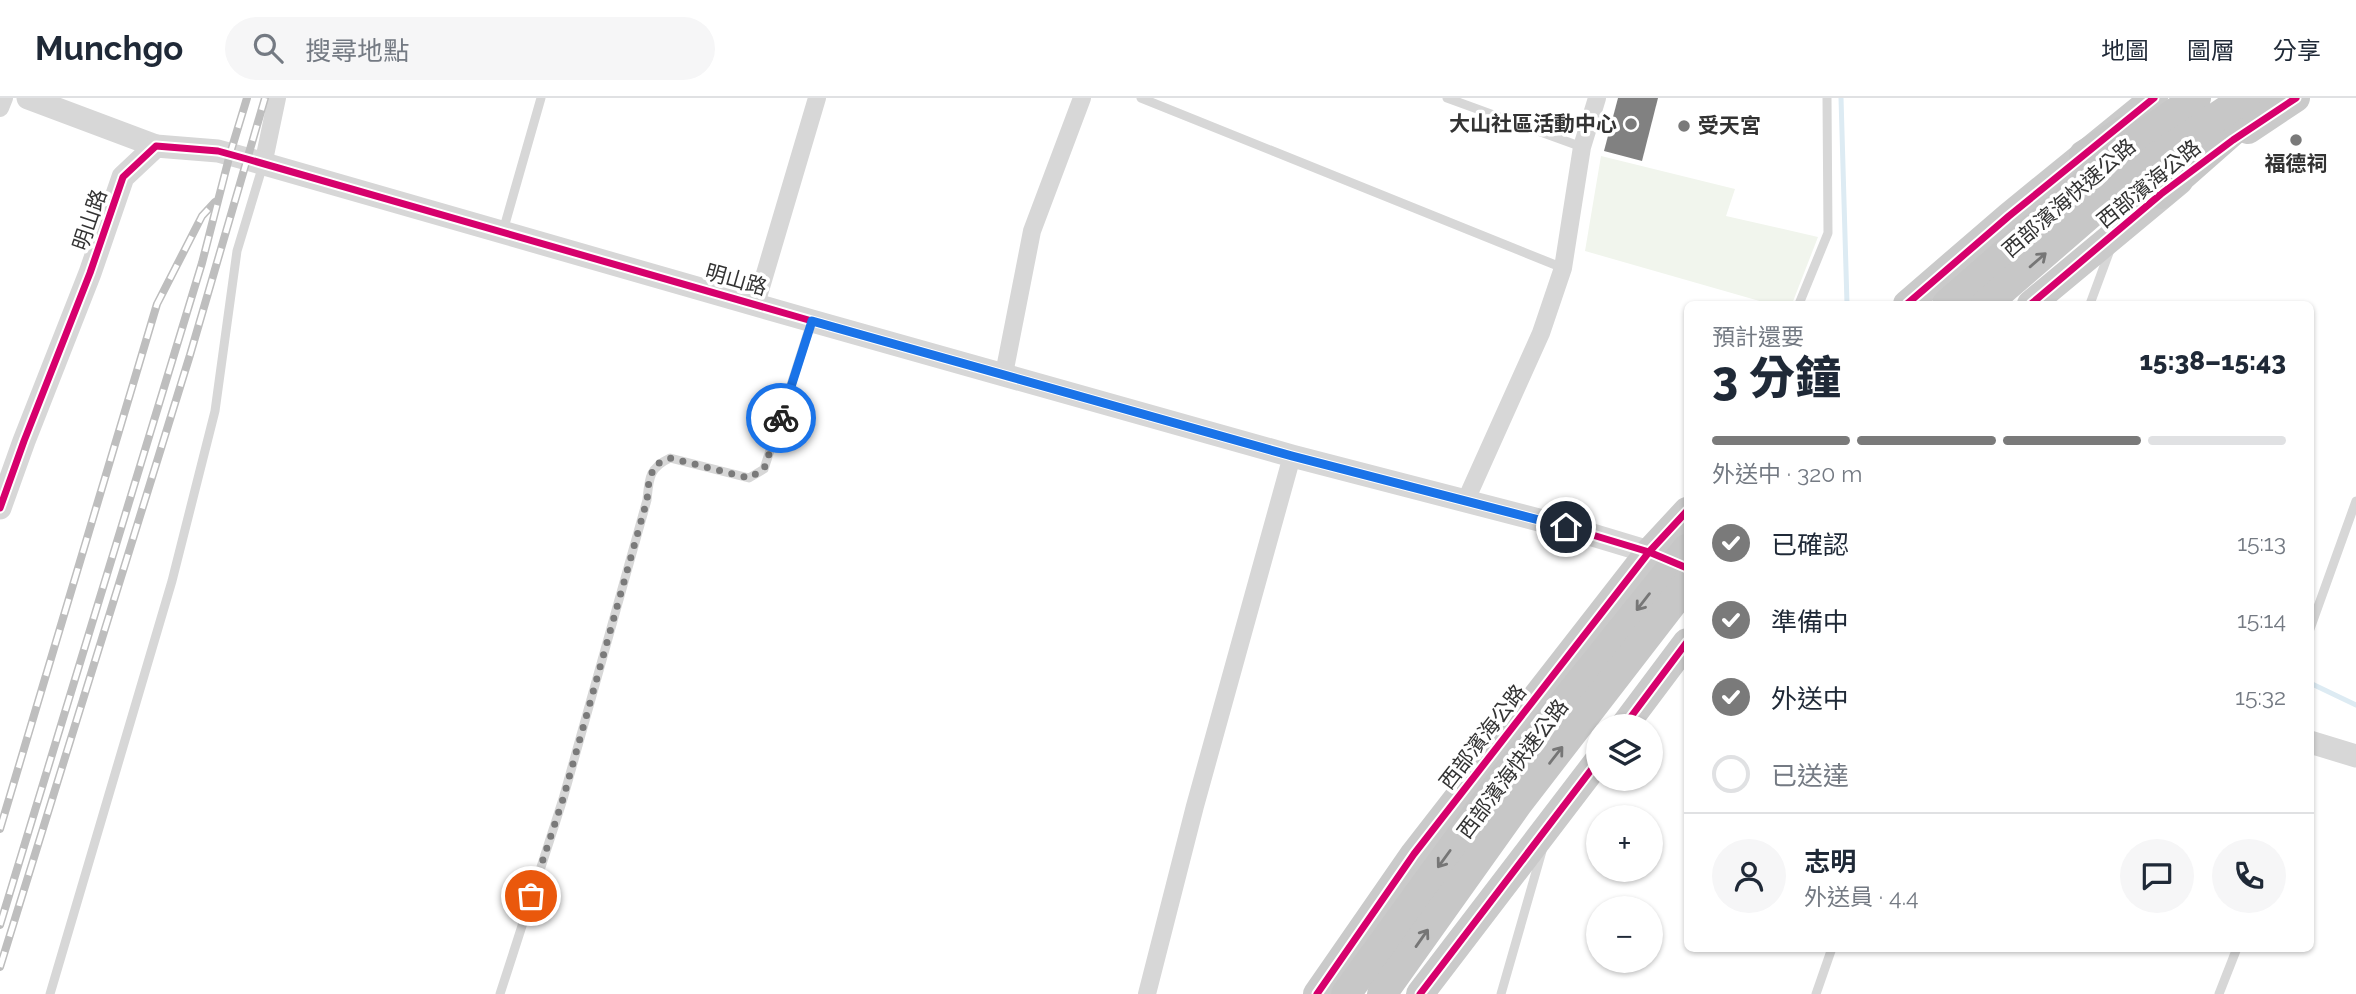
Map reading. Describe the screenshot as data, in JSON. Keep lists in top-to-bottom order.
{
  "streets": {
    "highway": ["西部濱海快速公路"],
    "main road": ["西部濱海公路"],
    "street": ["明山路"]
  },
  "crossings": [
    ["西部濱海公路", "西部濱海快速公路"],
    ["西部濱海公路", "明山路"],
    ["西部濱海快速公路", "明山路"]
  ],
  "places": ["大山社區活動中心", "受天宮", "福德祠"],
  "page": {
    "header": "Munchgo",
    "search": "搜尋地點",
    "nav": ["地圖", "圖層", "分享"],
    "heading": ["3 分鐘", "預計還要", "15:38–15:43"],
    "panel": ["志明", "外送員 · 4.4"],
    "bar": "外送中 · 320 m",
    "list": [
      ["已確認", "15:13"],
      ["準備中", "15:14"],
      ["外送中", "15:32"],
      "已送達"
    ],
    "map_buttons": ["+", "−"]
  }
}
